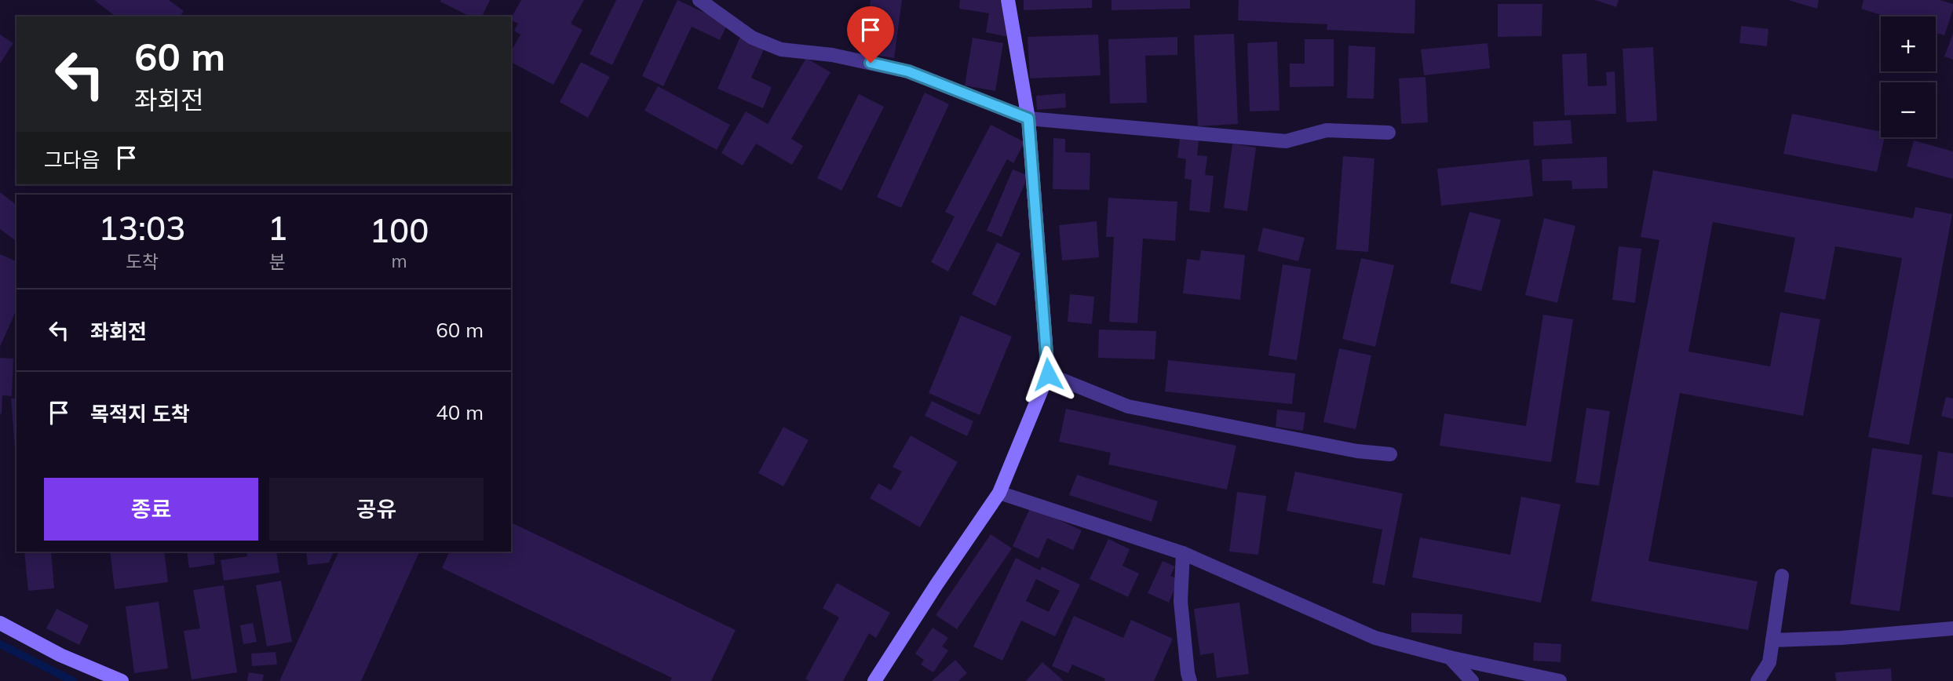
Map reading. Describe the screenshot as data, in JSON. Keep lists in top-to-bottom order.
{
  "page": {
    "map_buttons": ["+", "−"],
    "turn": ["60 m", "좌회전"],
    "then": "그다음",
    "eta": [
      "13:03",
      "도착",
      "1",
      "분",
      "100",
      "m"
    ],
    "list": [
      {
        "name": "좌회전",
        "value": "60 m"
      },
      {
        "name": "목적지 도착",
        "value": "40 m"
      }
    ],
    "buttons": ["종료", "공유"]
  }
}
